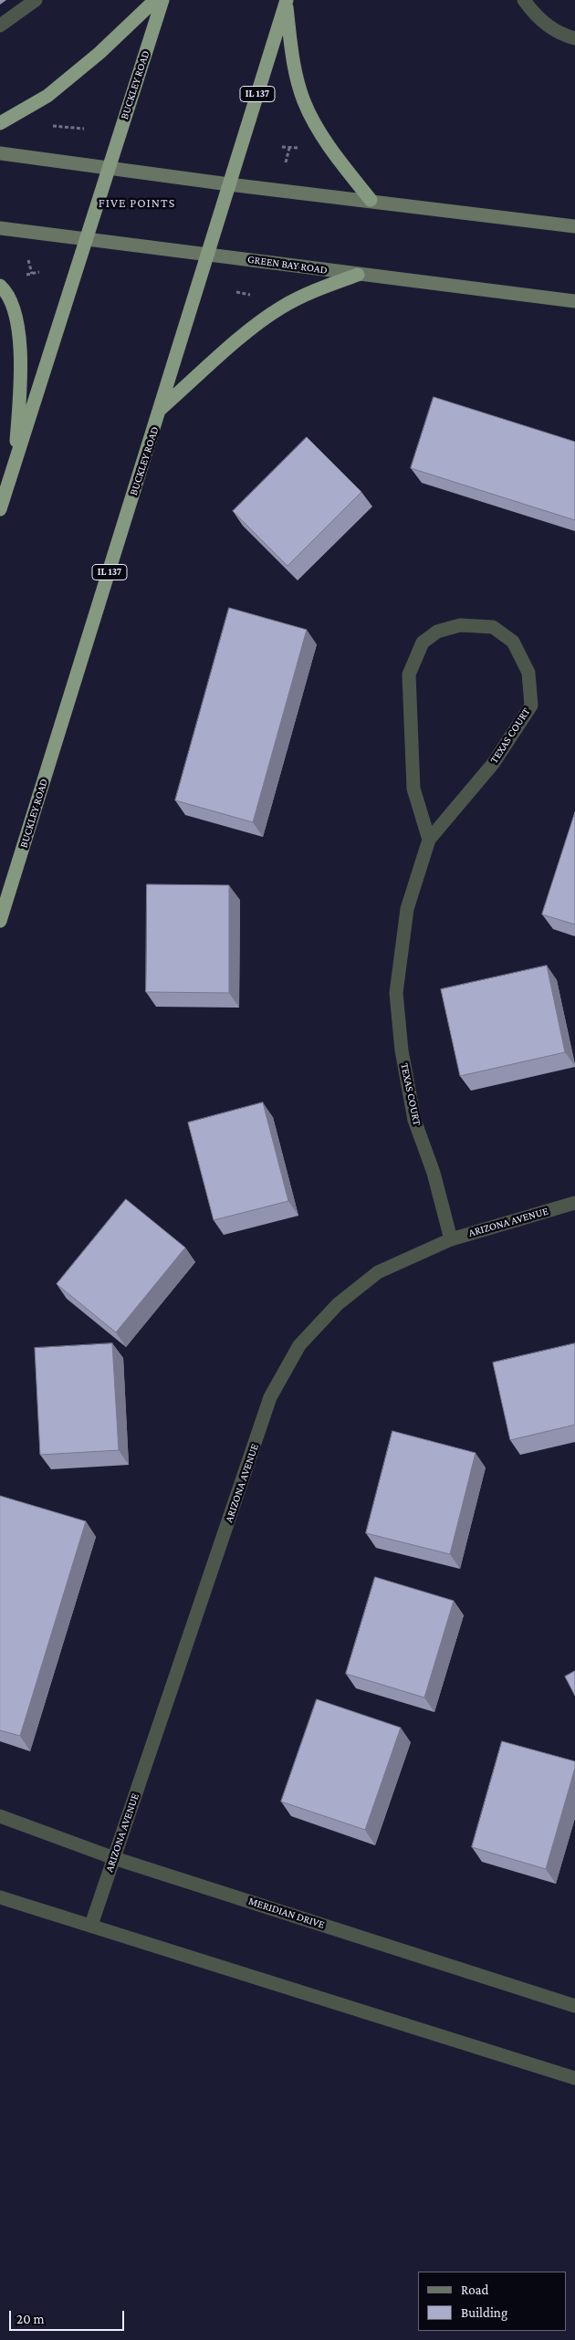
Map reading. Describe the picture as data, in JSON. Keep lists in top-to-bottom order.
{
  "streets": {
    "highway": ["BUCKLEY ROAD", "IL 137"],
    "main road": ["GREEN BAY ROAD"],
    "street": ["TEXAS COURT", "ARIZONA AVENUE", "MERIDIAN DRIVE"]
  },
  "crossings": [
    ["BUCKLEY ROAD", "GREEN BAY ROAD"],
    ["TEXAS COURT", "ARIZONA AVENUE"],
    ["ARIZONA AVENUE", "MERIDIAN DRIVE"]
  ],
  "districts": ["FIVE POINTS"],
  "legend": ["Road", "Building"],
  "scale_bar": "20 m"
}
